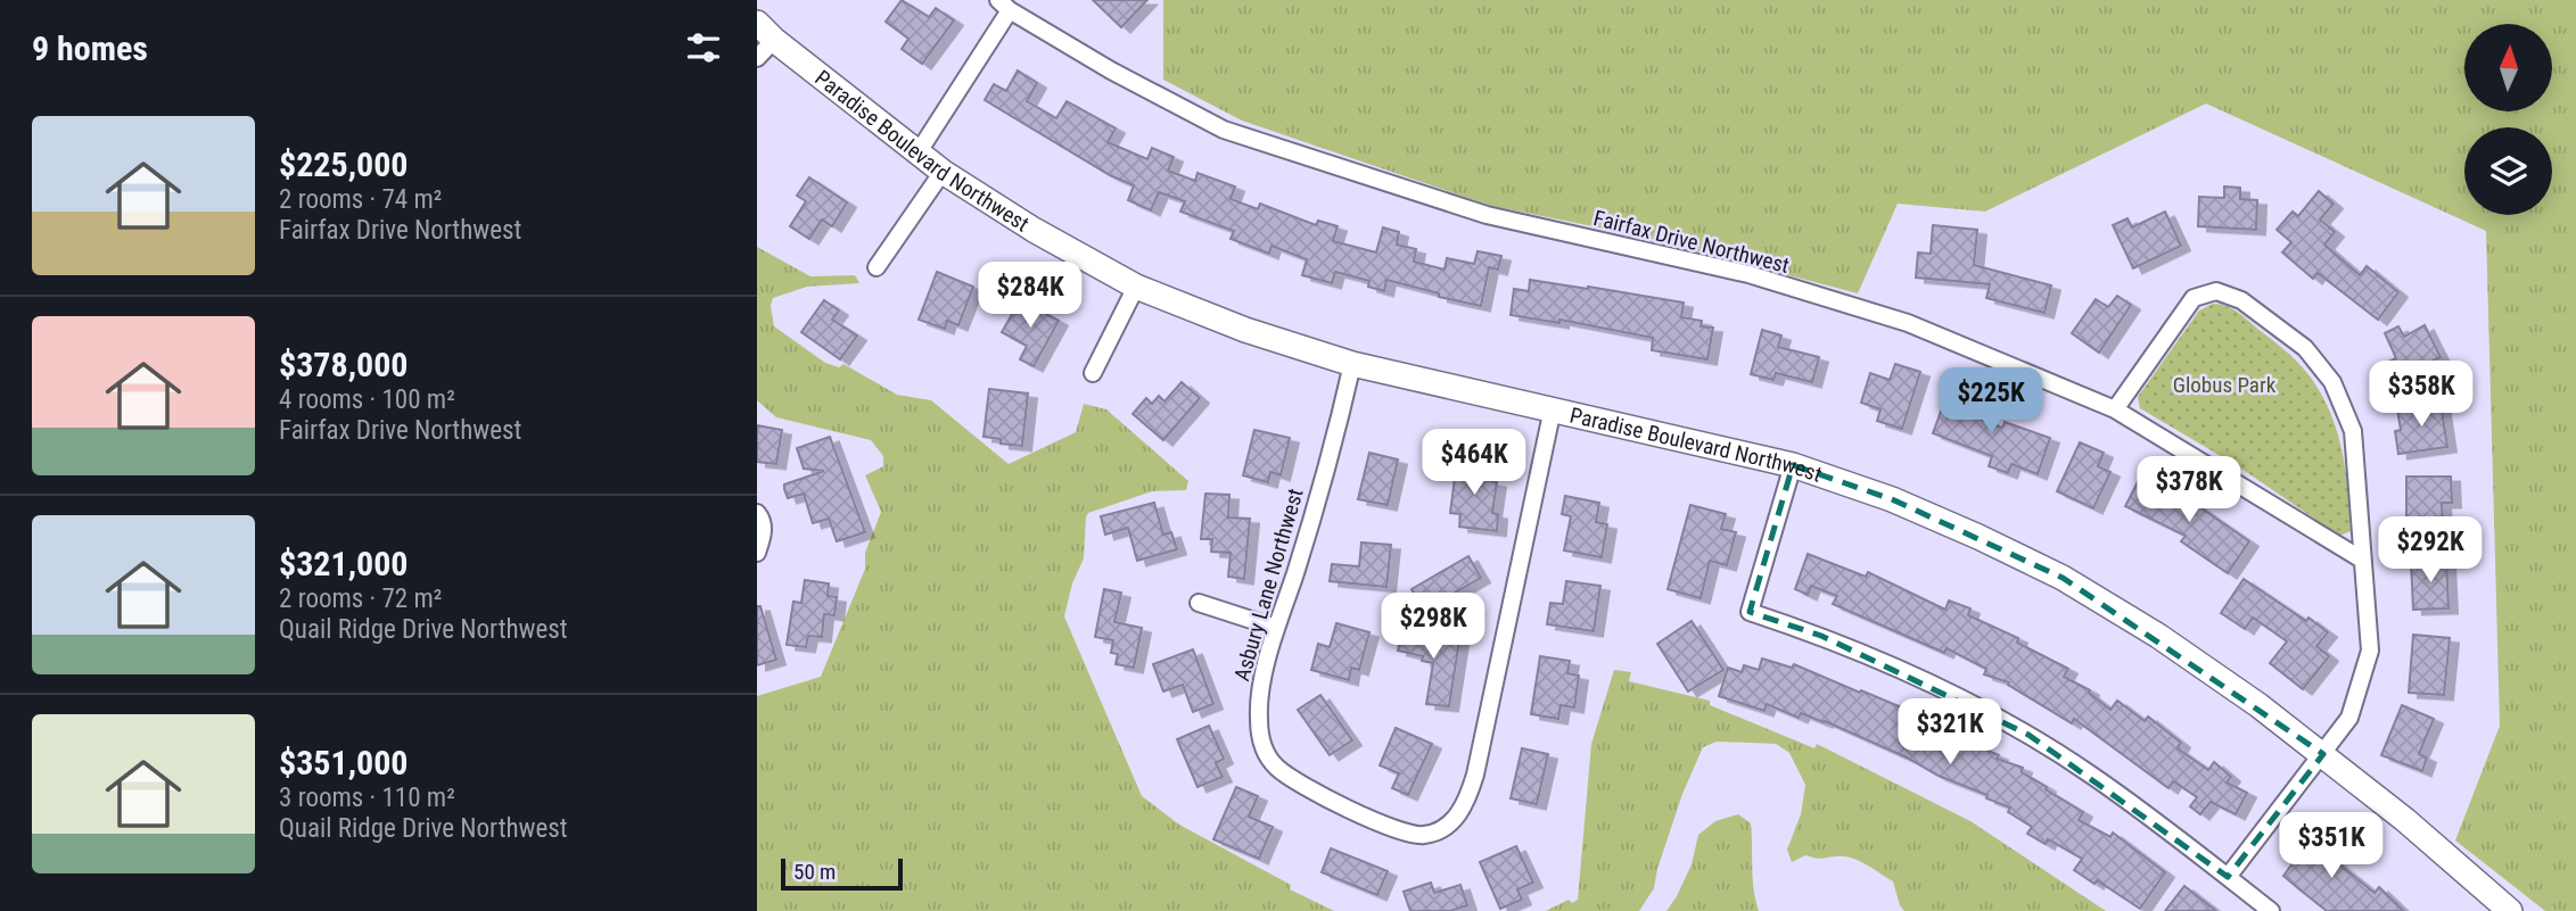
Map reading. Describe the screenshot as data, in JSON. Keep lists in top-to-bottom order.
{
  "streets": {
    "street": ["Paradise Boulevard Northwest", "Fairfax Drive Northwest", "Asbury Lane Northwest"]
  },
  "crossings": [
    ["Paradise Boulevard Northwest", "Asbury Lane Northwest"]
  ],
  "parks": ["Globus Park"],
  "scale_bar": "50 m",
  "north": "top",
  "page": {
    "heading": "9 homes",
    "list": [
      {
        "name": "$225,000",
        "note": "2 rooms · 74 m² · Fairfax Drive Northwest"
      },
      {
        "name": "$378,000",
        "note": "4 rooms · 100 m² · Fairfax Drive Northwest"
      },
      {
        "name": "$321,000",
        "note": "2 rooms · 72 m² · Quail Ridge Drive Northwest"
      },
      {
        "name": "$351,000",
        "note": "3 rooms · 110 m² · Quail Ridge Drive Northwest"
      }
    ],
    "price": [
      "$284K",
      "$358K",
      "$225K",
      "$464K",
      "$378K",
      "$292K",
      "$298K",
      "$321K",
      "$351K"
    ],
    "scale": "50 m"
  }
}
